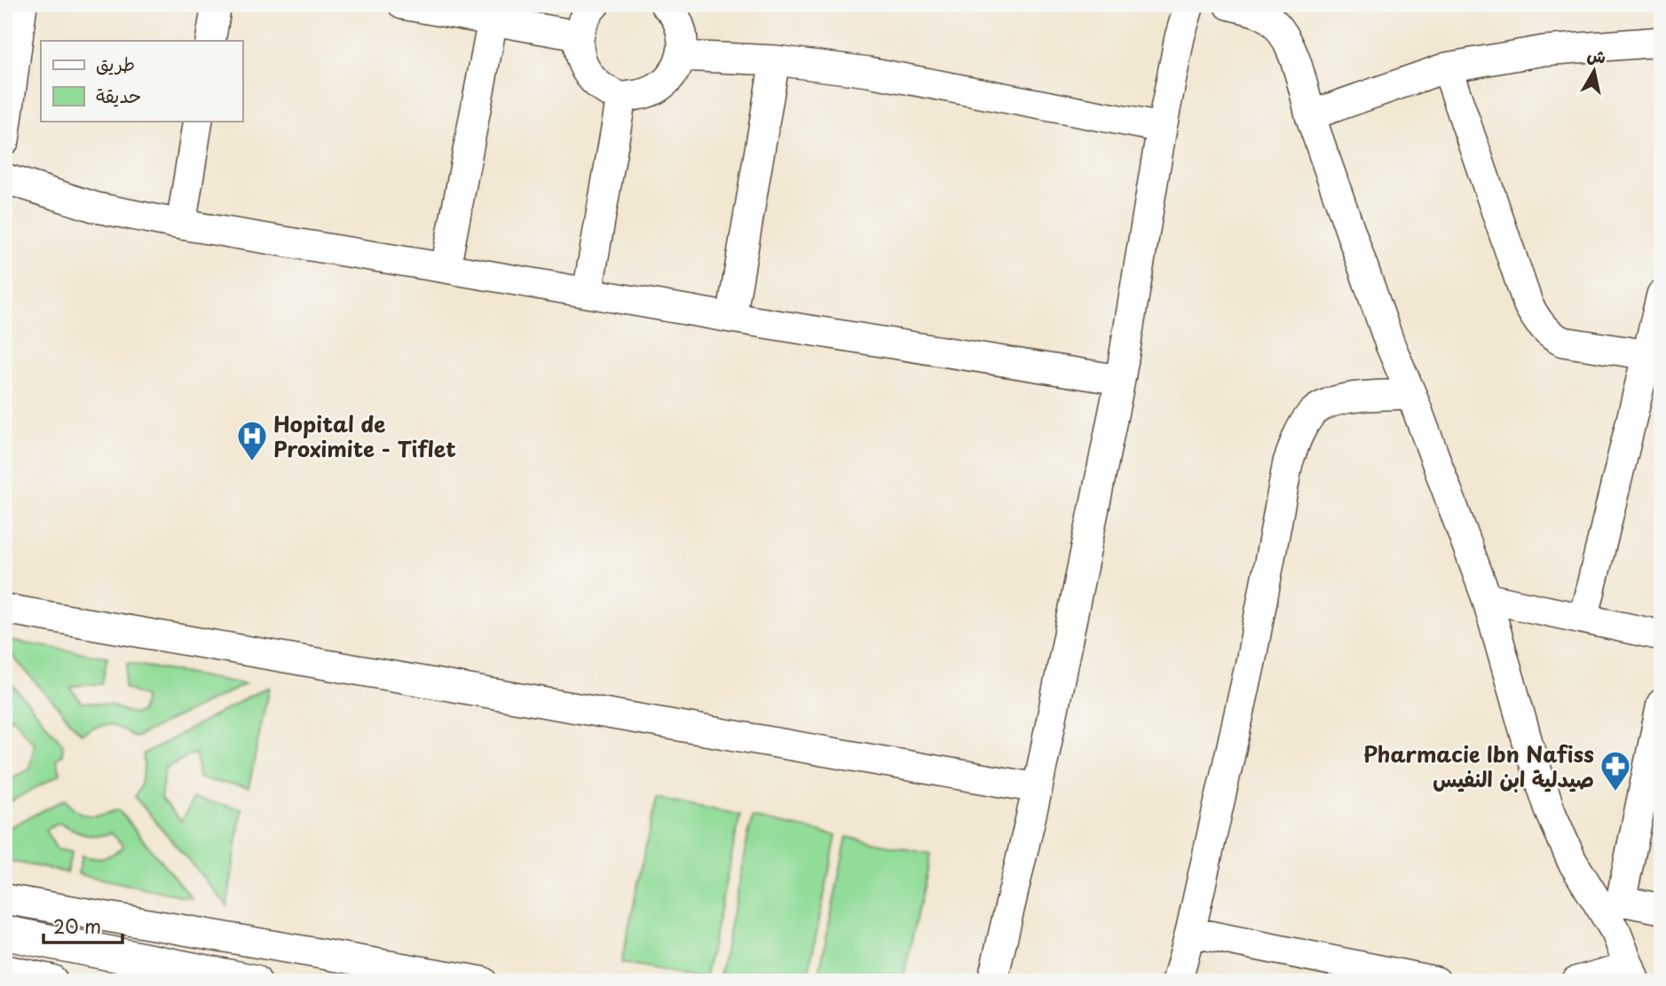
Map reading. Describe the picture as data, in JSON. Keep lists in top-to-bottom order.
{
  "places": {
    "hospital": ["Hopital de Proximite - Tiflet"],
    "pharmacy": ["Pharmacie Ibn Nafiss صيدلية ابن النفيس"]
  },
  "legend": ["طريق", "حديقة"],
  "scale_bar": "20 m",
  "north": "top"
}
